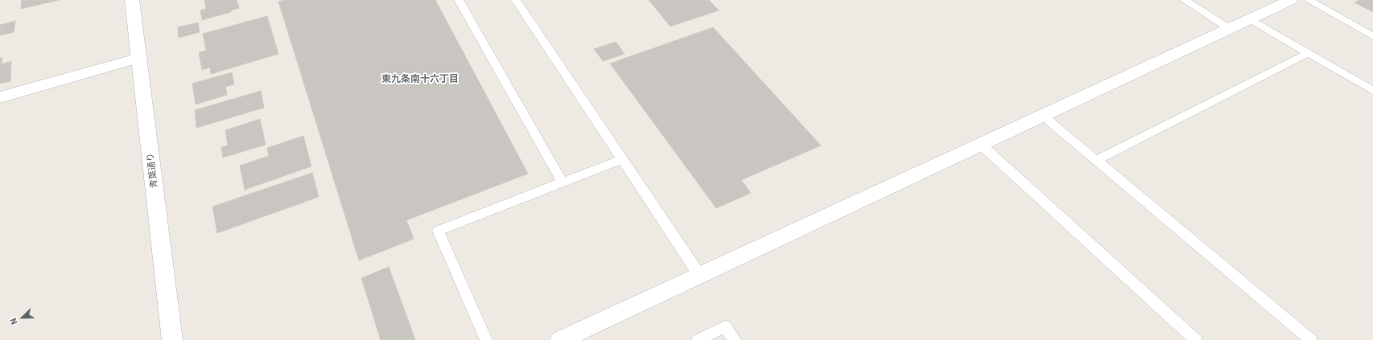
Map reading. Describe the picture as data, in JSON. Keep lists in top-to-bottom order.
{
  "streets": {
    "street": ["青葉通り"]
  },
  "districts": ["東九条南十六丁目"],
  "north": "bottom left"
}
